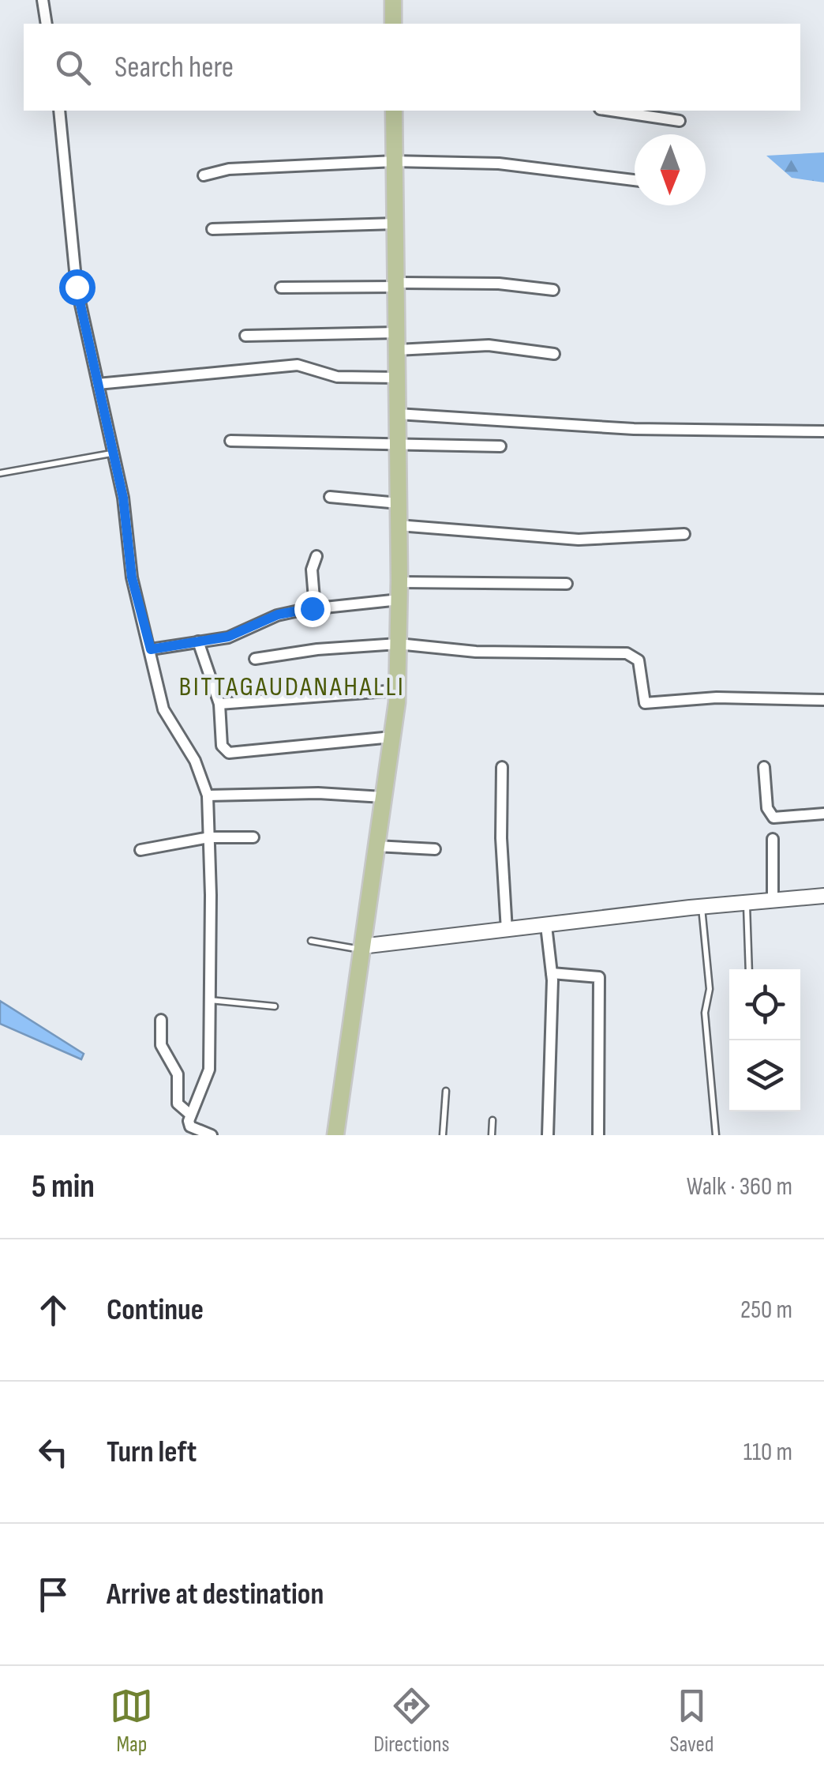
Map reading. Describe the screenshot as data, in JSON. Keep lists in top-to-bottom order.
{
  "districts": ["BITTAGAUDANAHALLI"],
  "north": "bottom",
  "page": {
    "search": "Search here",
    "heading": ["5 min", "Walk · 360 m"],
    "list": [
      ["Continue", "250 m"],
      ["Turn left", "110 m"],
      "Arrive at destination"
    ],
    "nav": ["Map", "Directions", "Saved"]
  }
}
